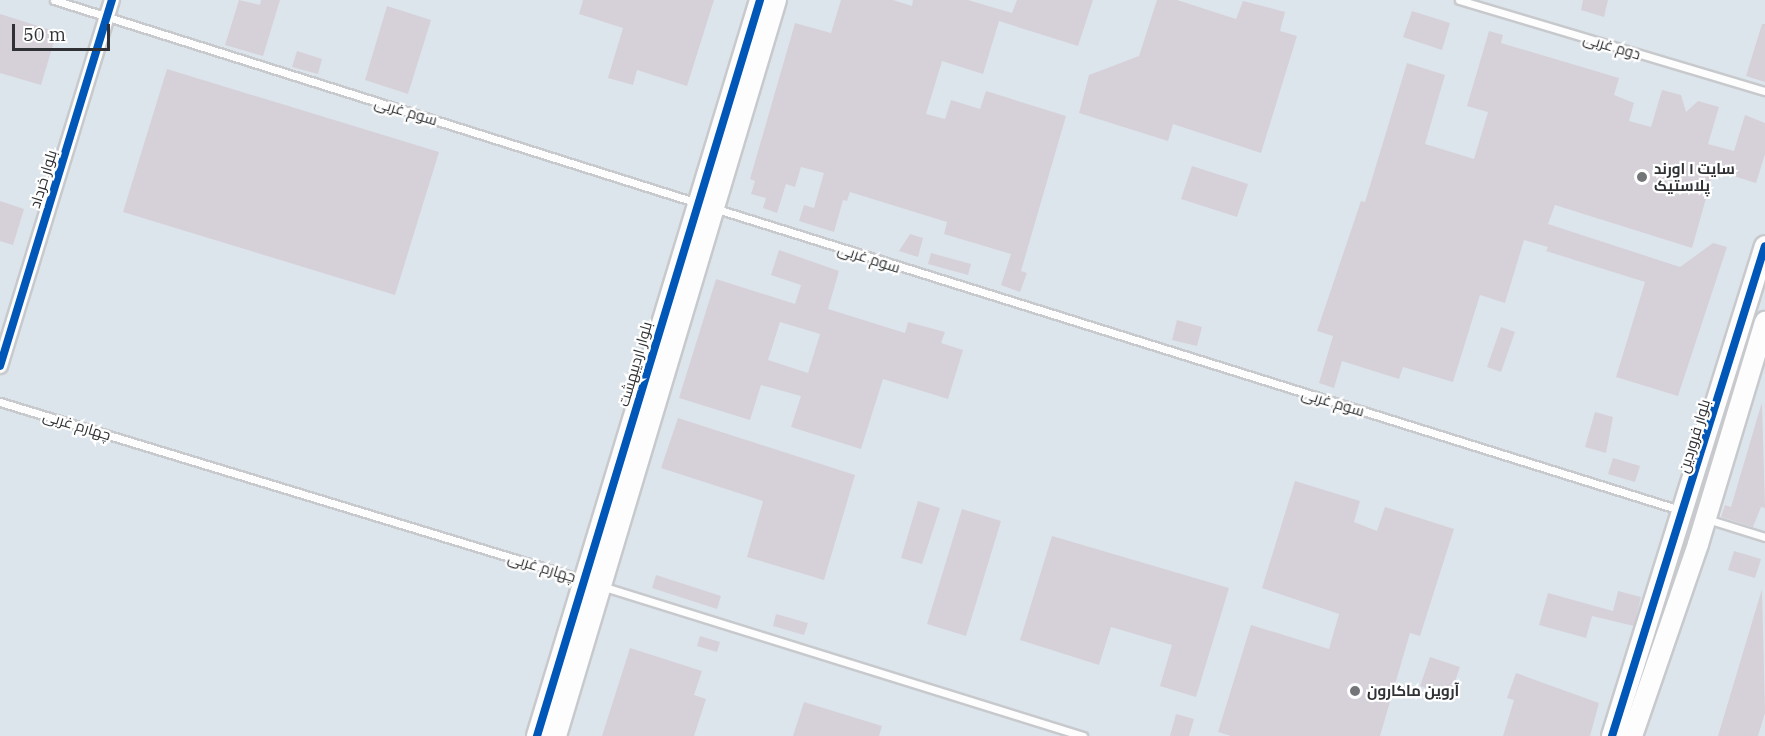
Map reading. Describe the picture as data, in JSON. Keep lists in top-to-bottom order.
{
  "streets": {
    "street": ["بلوار خرداد", "بلوار اردیبهشت", "بلوار فروردین"],
    "lane": ["دوم غربی", "سوم غربی", "چهارم غربی"]
  },
  "crossings": [
    ["سوم غربی", "بلوار خرداد"],
    ["سوم غربی", "بلوار اردیبهشت"],
    ["سوم غربی", "بلوار فروردین"],
    ["بلوار اردیبهشت", "چهارم غربی"]
  ],
  "places": ["سایت ۱ اورند پلاستیک", "آروین ماکارون"],
  "scale_bar": "50 m"
}
